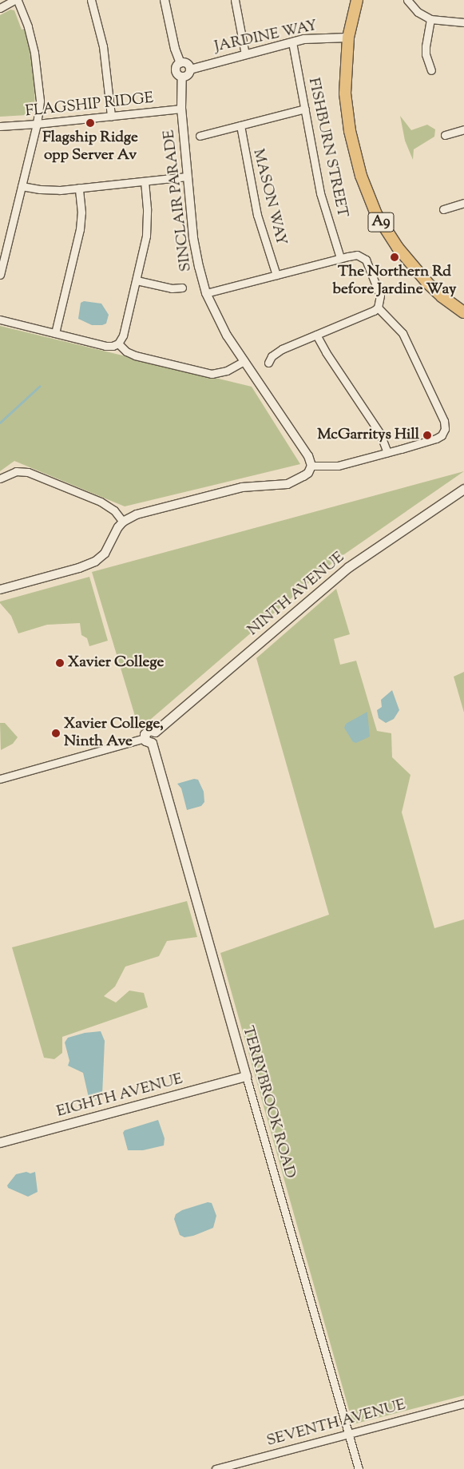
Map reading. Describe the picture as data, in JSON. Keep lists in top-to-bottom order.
{
  "streets": {
    "highway": ["A9"],
    "main road": ["NINTH AVENUE", "EIGHTH AVENUE", "TERRYBROOK ROAD"],
    "street": [
      "JARDINE WAY",
      "FLAGSHIP RIDGE",
      "FISHBURN STREET",
      "MASON WAY",
      "SINCLAIR PARADE",
      "SEVENTH AVENUE"
    ]
  },
  "crossings": [
    ["JARDINE WAY", "FISHBURN STREET"],
    ["JARDINE WAY", "SINCLAIR PARADE"],
    ["JARDINE WAY", "A9"],
    ["FLAGSHIP RIDGE", "SINCLAIR PARADE"],
    ["NINTH AVENUE", "TERRYBROOK ROAD"],
    ["EIGHTH AVENUE", "TERRYBROOK ROAD"],
    ["TERRYBROOK ROAD", "SEVENTH AVENUE"]
  ],
  "places": [
    "Flagship Ridge opp Server Av",
    "The Northern Rd before Jardine Way",
    "McGarritys Hill",
    "Xavier College",
    "Xavier College, Ninth Ave"
  ]
}
